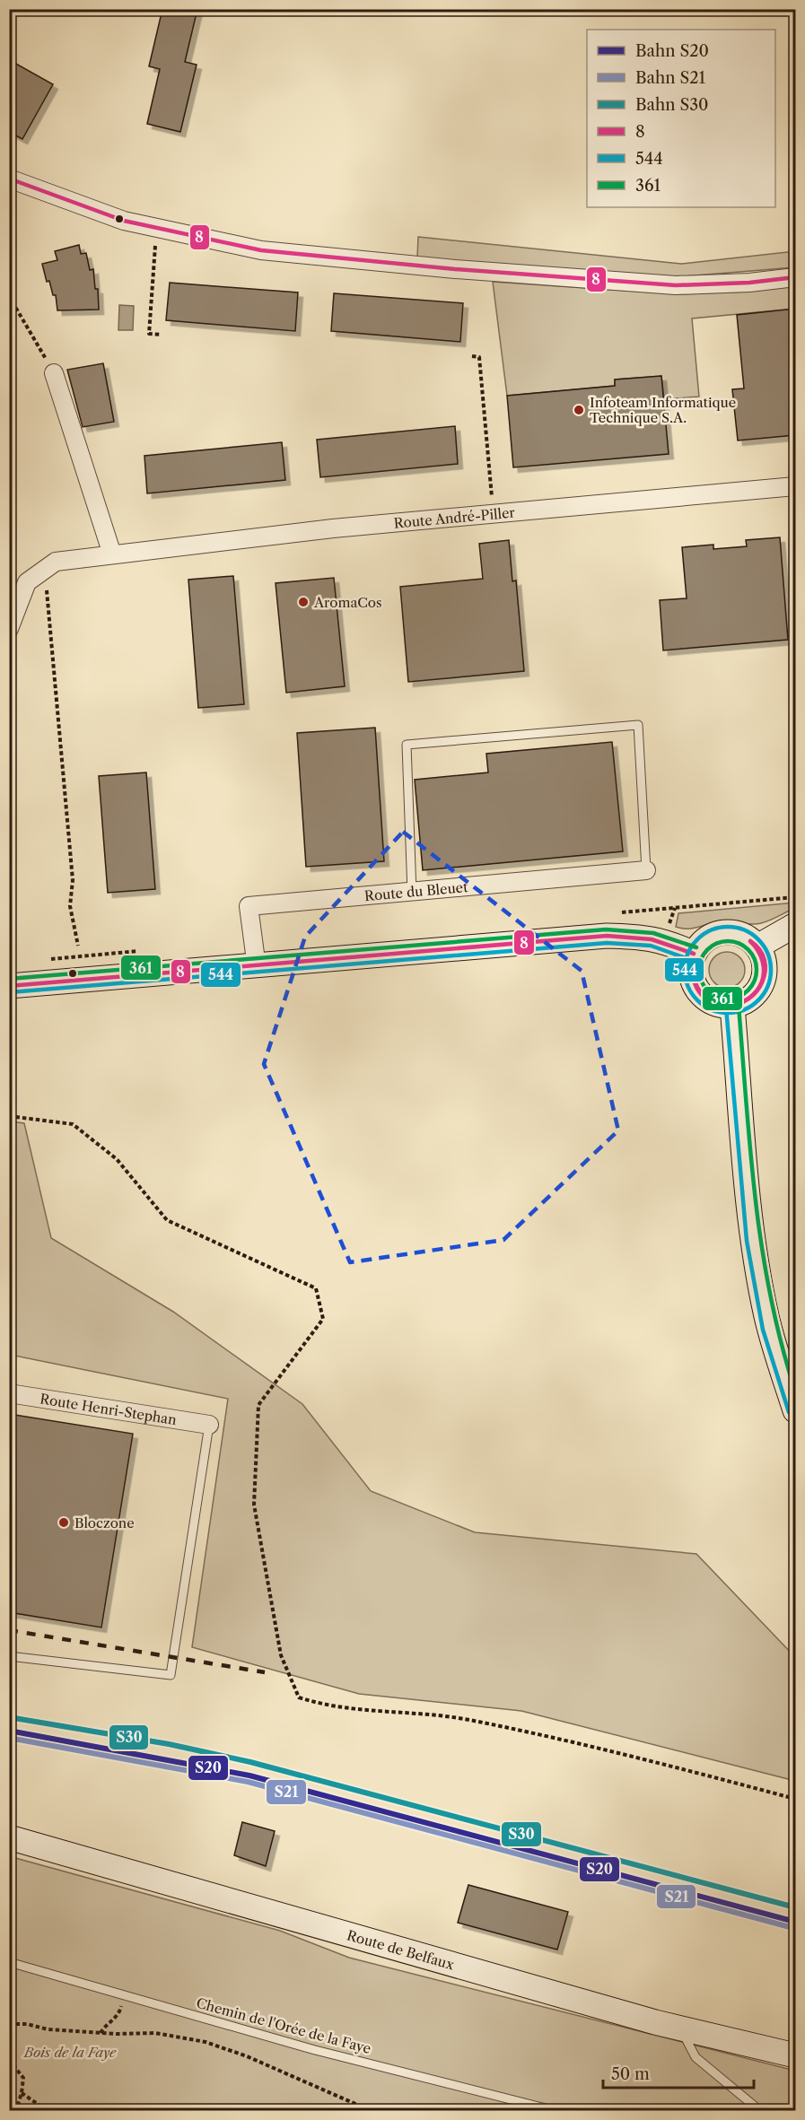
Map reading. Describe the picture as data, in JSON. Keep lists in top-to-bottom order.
{
  "streets": {
    "main road": ["Route de Belfaux"],
    "street": ["Route André-Piller", "Route du Bleuet", "Route Henri-Stephan"],
    "lane": ["Chemin de l'Orée de la Faye"]
  },
  "parks": ["Bois de la Faye"],
  "places": ["Infoteam Informatique Technique S.A.", "AromaCos", "Bloczone"],
  "lines": [
    "transit line 8",
    "transit line 544",
    "transit line 361",
    "rail line S30",
    "rail line S20",
    "rail line S21"
  ],
  "legend": [
    "Bahn S20",
    "Bahn S21",
    "Bahn S30",
    "8",
    "544",
    "361"
  ],
  "scale_bar": "50 m"
}
